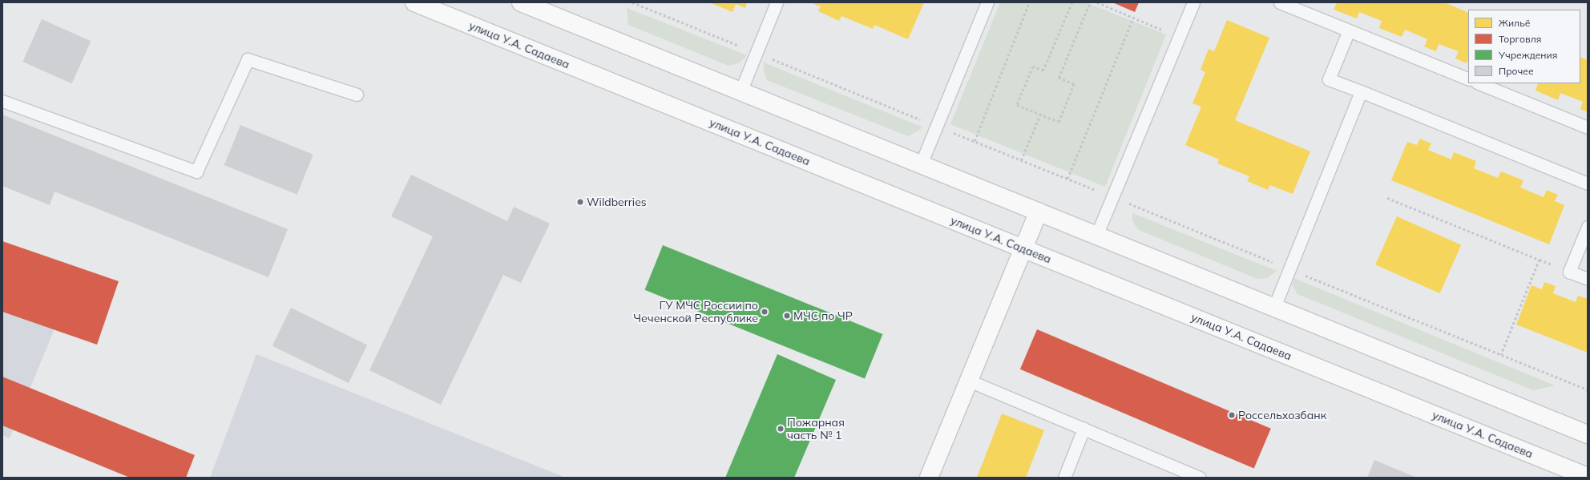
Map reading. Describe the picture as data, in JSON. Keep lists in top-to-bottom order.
{
  "streets": {
    "main road": ["улица У.А. Садаева"]
  },
  "places": [
    "Wildberries",
    "ГУ МЧС России по Чеченской Республике",
    "МЧС по ЧР",
    "Россельхозбанк",
    "Пожарная часть № 1"
  ],
  "legend": [
    "Жильё",
    "Торговля",
    "Учреждения",
    "Прочее"
  ]
}
